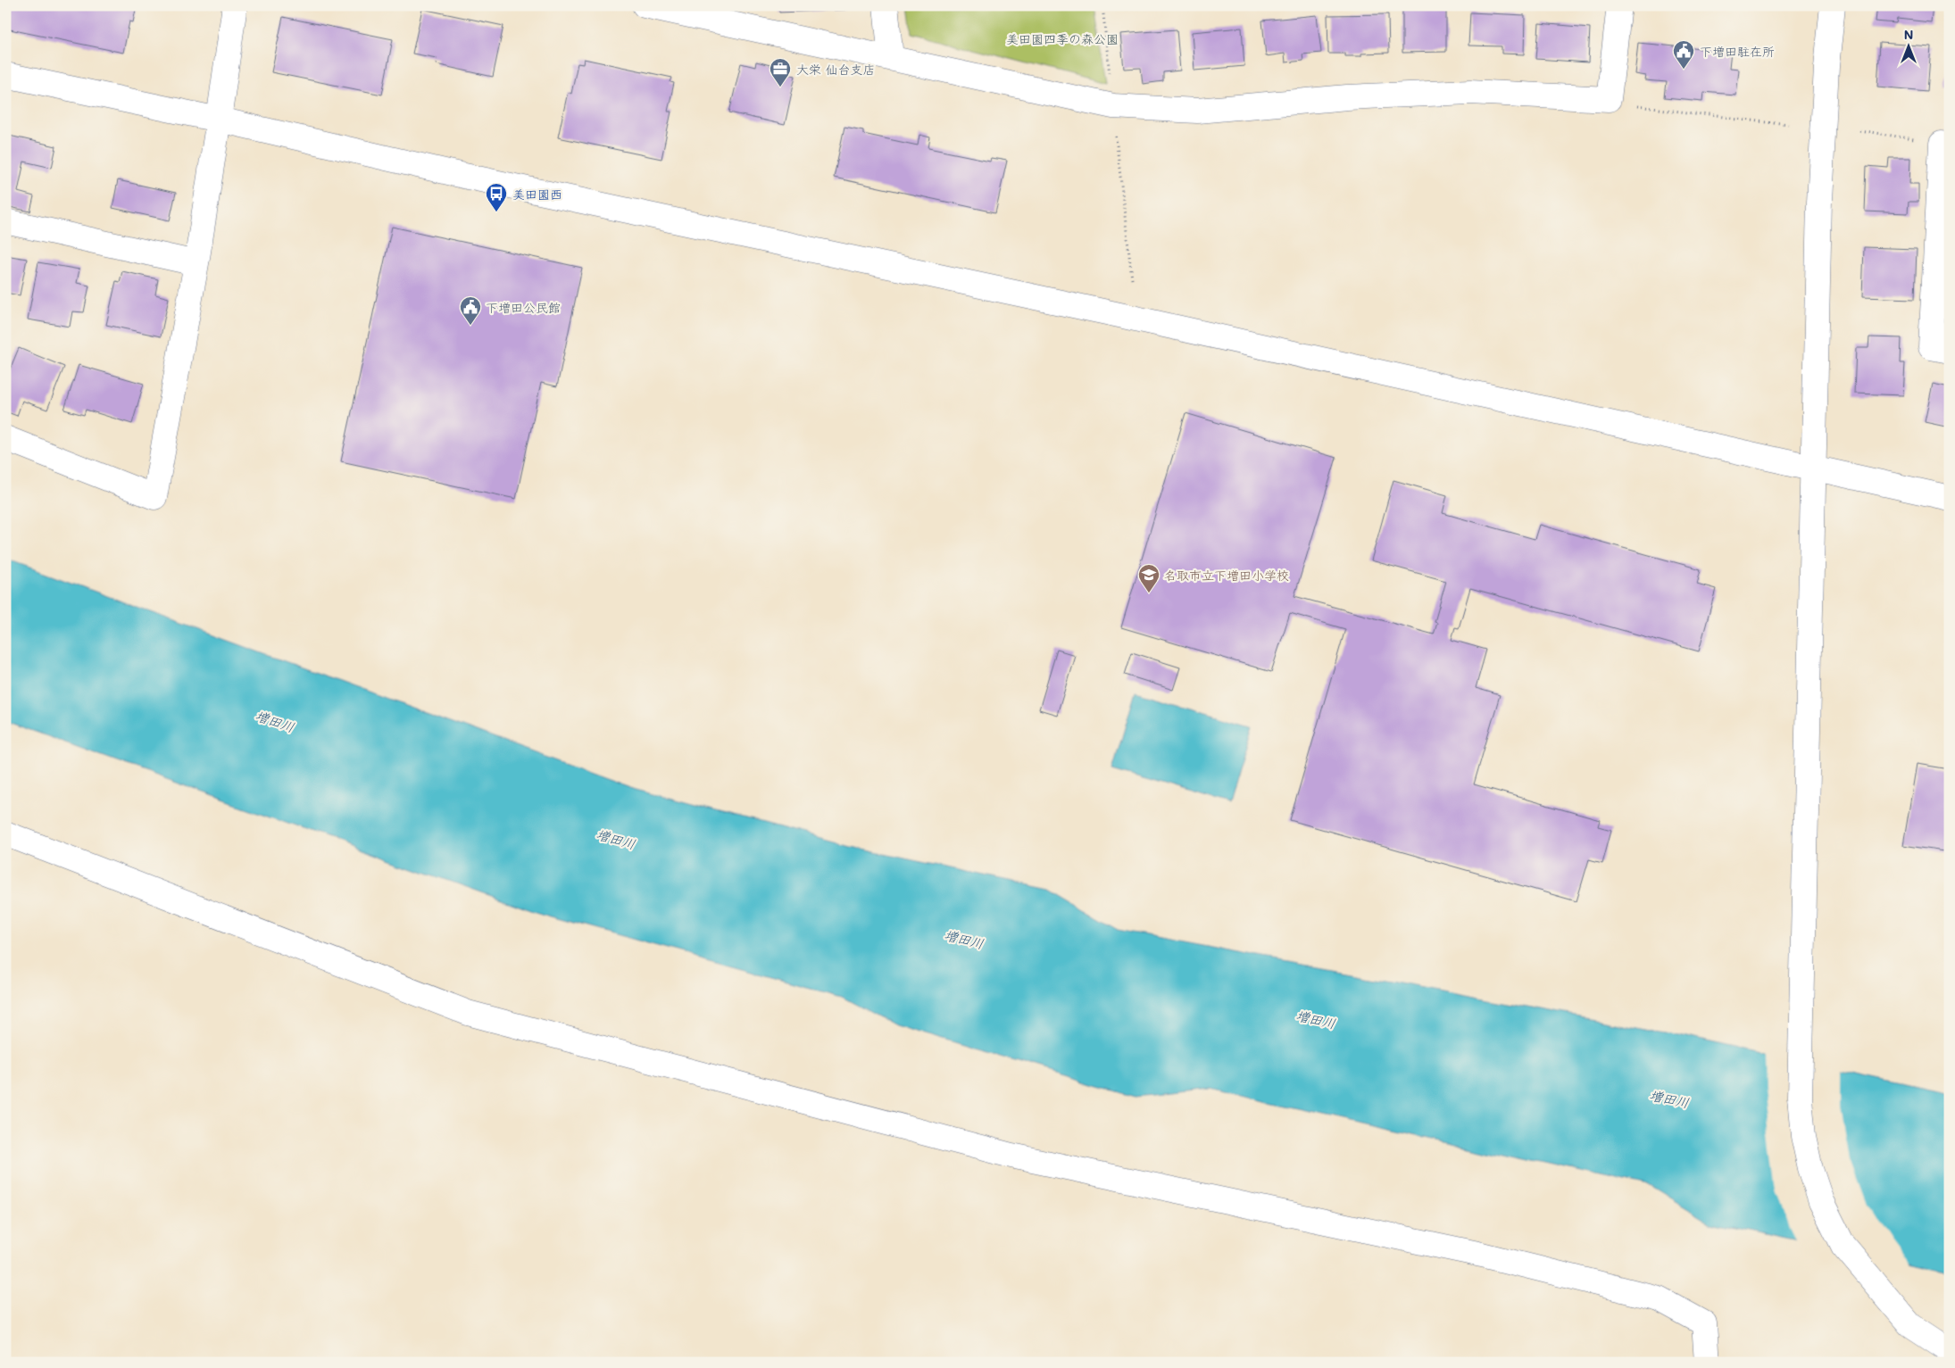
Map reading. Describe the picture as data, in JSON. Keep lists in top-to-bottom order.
{
  "water": ["増田川"],
  "parks": ["美田園四季の森公園"],
  "places": {
    "public building": ["下増田駐在所", "下増田公民館"],
    "office": ["大栄 仙台支店"],
    "bus stop": ["美田園西"],
    "school or university": ["名取市立下増田小学校"]
  },
  "north": "top"
}
